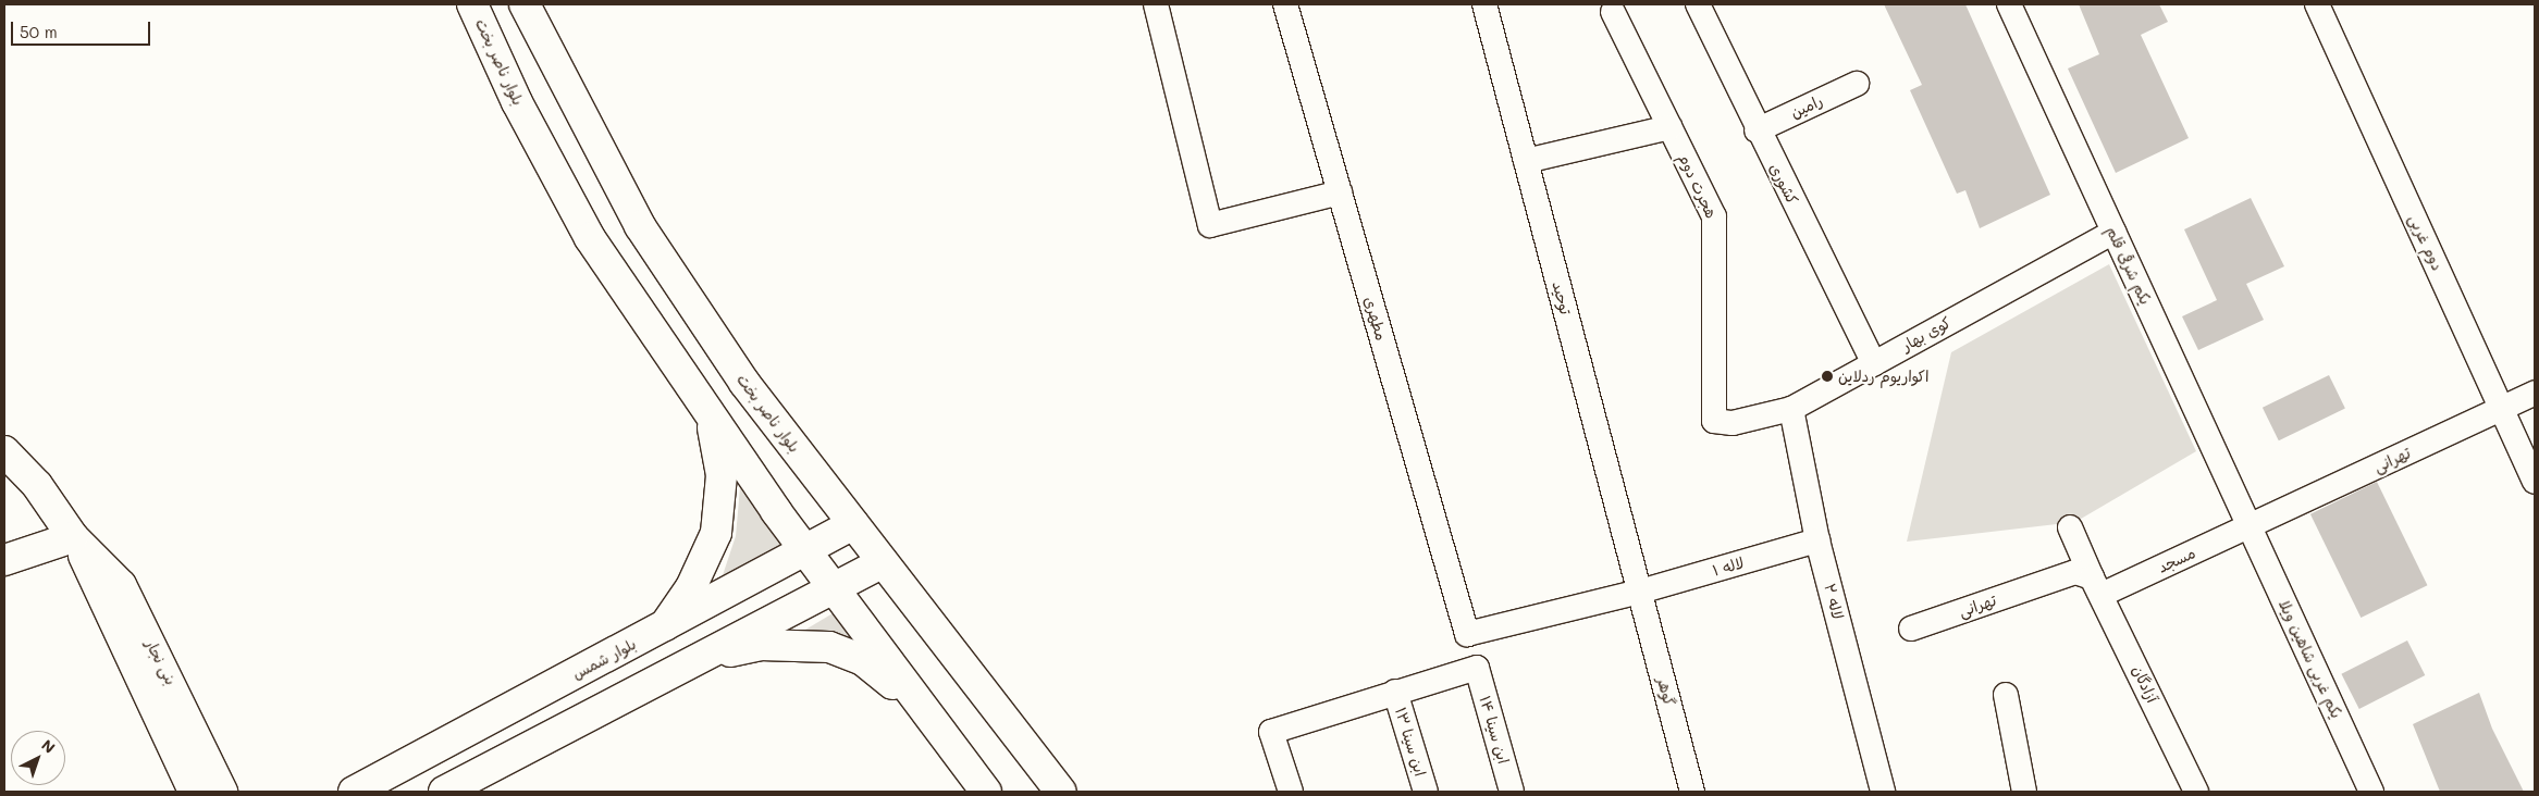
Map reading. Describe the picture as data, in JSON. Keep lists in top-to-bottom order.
{
  "streets": {
    "main road": ["بلوار ناصر بخت", "بلوار شمس", "بنی نجار"],
    "street": [
      "رامین",
      "کشوری",
      "هجرت دوم",
      "دوم غربی",
      "یکم شرقی قلم",
      "توحید",
      "مطهری",
      "کوی بهار",
      "تهرانی",
      "مسجد",
      "لاله ۱",
      "لاله ۲",
      "یکم غربی شاهین ویلا",
      "آزادگان",
      "گوهر",
      "ابن سینا ۱۴",
      "ابن سینا ۱۳"
    ]
  },
  "crossings": [
    ["بلوار ناصر بخت", "بلوار شمس"],
    ["رامین", "کشوری"],
    ["کشوری", "کوی بهار"],
    ["هجرت دوم", "کوی بهار"],
    ["دوم غربی", "تهرانی"],
    ["یکم شرقی قلم", "کوی بهار"],
    ["یکم شرقی قلم", "تهرانی"],
    ["یکم شرقی قلم", "مسجد"],
    ["یکم شرقی قلم", "یکم غربی شاهین ویلا"],
    ["توحید", "لاله ۱"],
    ["توحید", "گوهر"],
    ["مطهری", "لاله ۱"],
    ["کوی بهار", "لاله ۲"],
    ["تهرانی", "مسجد"],
    ["تهرانی", "یکم غربی شاهین ویلا"],
    ["تهرانی", "آزادگان"],
    ["مسجد", "یکم غربی شاهین ویلا"],
    ["مسجد", "آزادگان"],
    ["لاله ۱", "لاله ۲"],
    ["لاله ۱", "گوهر"],
    ["ابن سینا ۱۴", "ابن سینا ۱۳"]
  ],
  "places": ["اکواریوم ردلاین"],
  "scale_bar": "50 m",
  "north": "top right"
}
